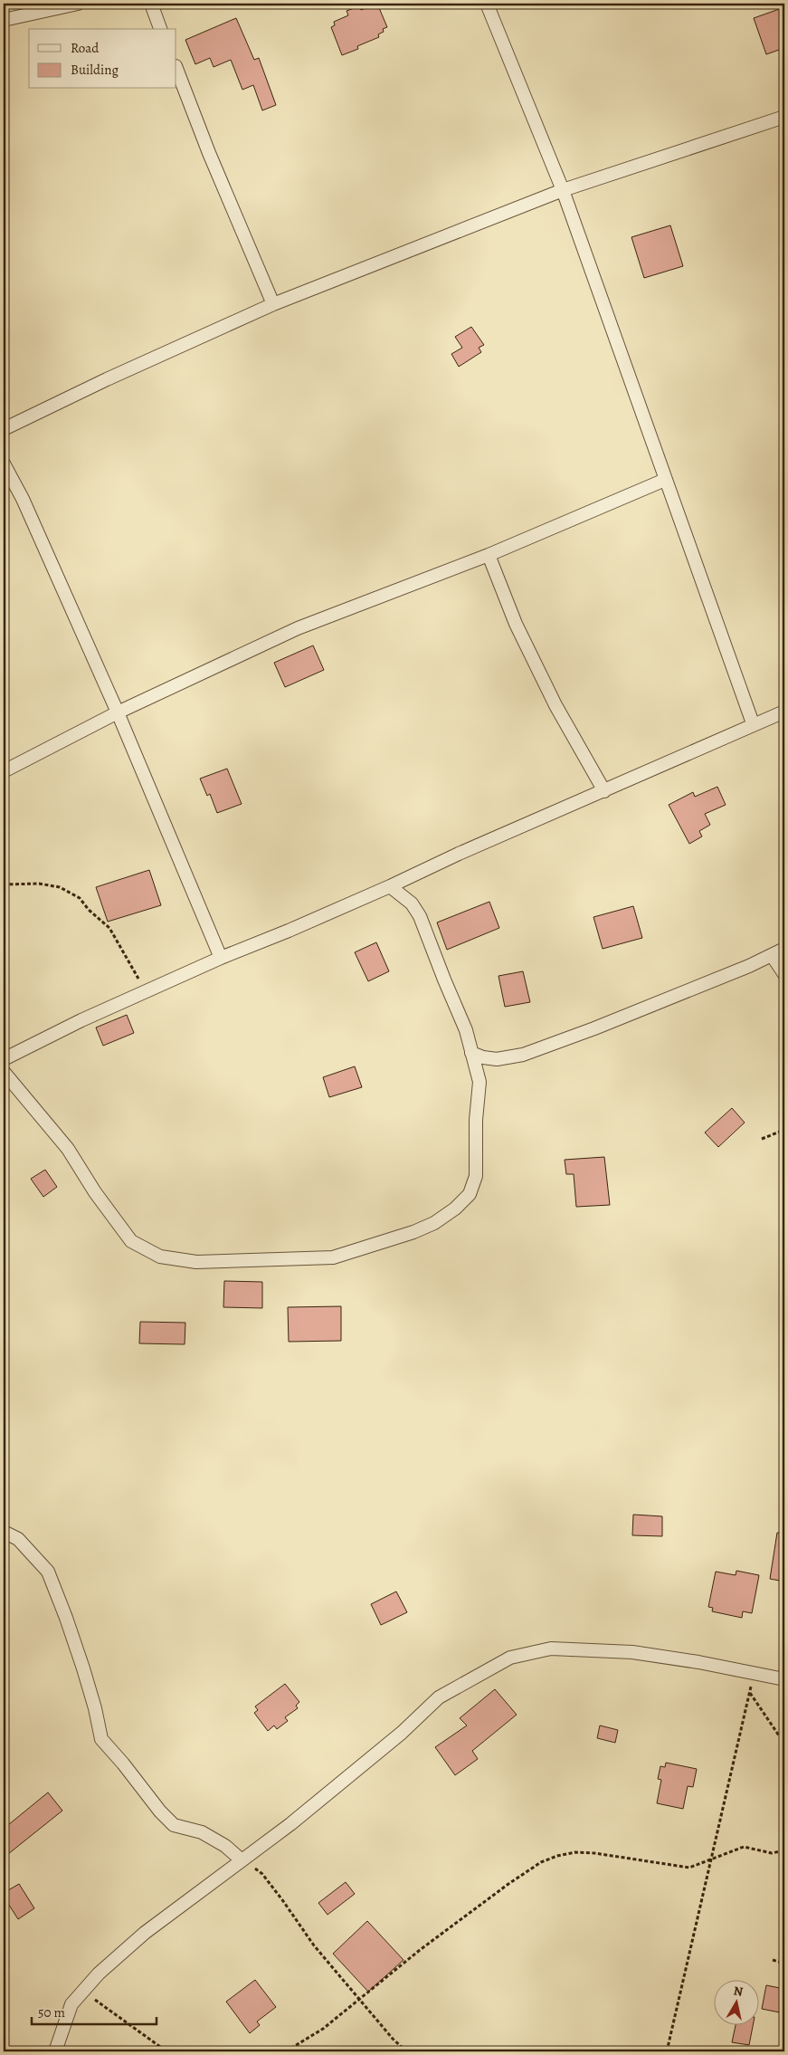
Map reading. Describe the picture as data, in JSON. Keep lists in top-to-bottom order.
{
  "legend": ["Road", "Building"],
  "scale_bar": "50 m",
  "north": "top"
}
